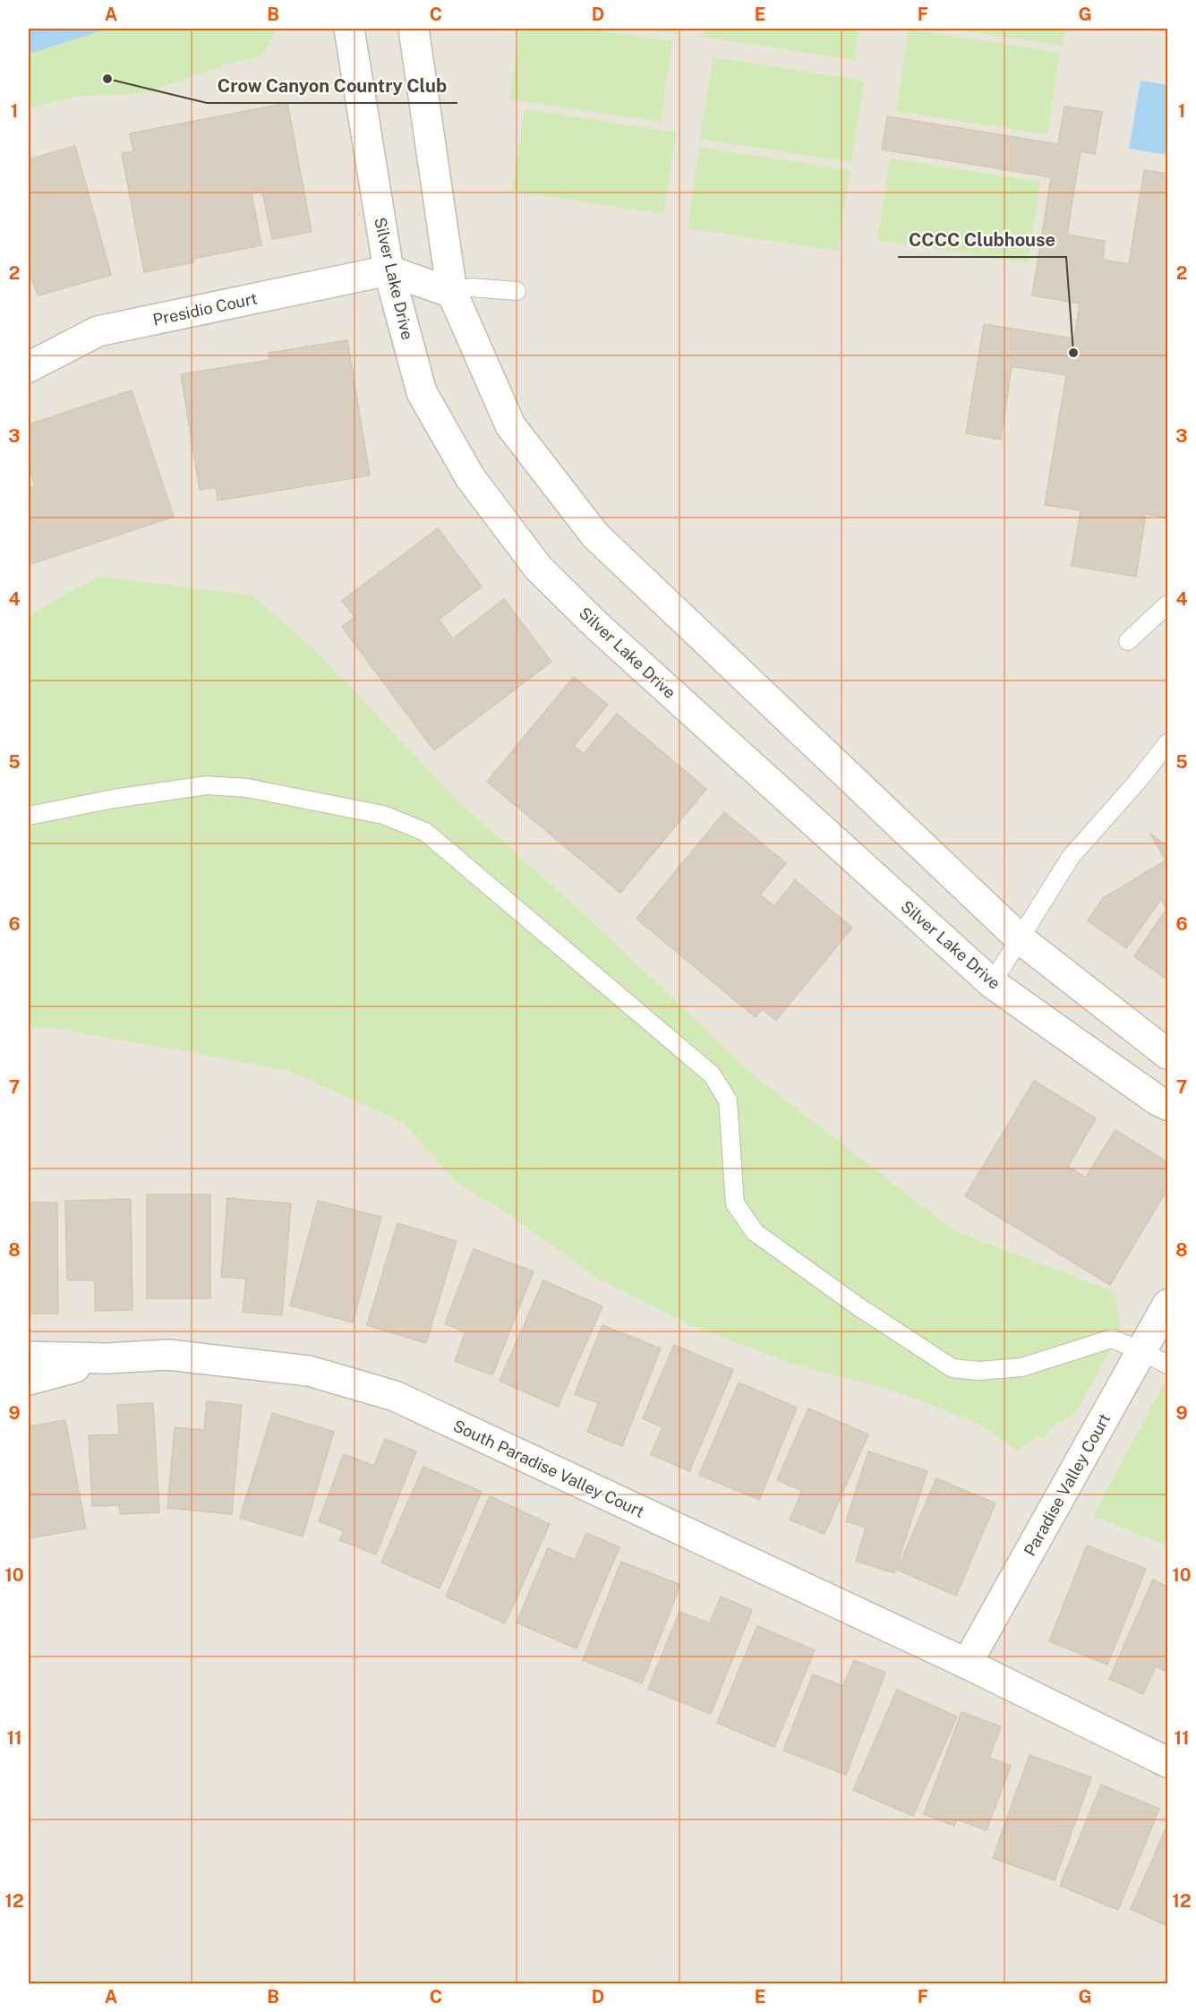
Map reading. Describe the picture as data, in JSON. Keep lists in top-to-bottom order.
{
  "streets": {
    "street": [
      "Silver Lake Drive",
      "Presidio Court",
      "South Paradise Valley Court",
      "Paradise Valley Court"
    ]
  },
  "crossings": [
    ["Silver Lake Drive", "Presidio Court"],
    ["South Paradise Valley Court", "Paradise Valley Court"]
  ],
  "places": ["Crow Canyon Country Club", "CCCC Clubhouse"],
  "grid": {
    "columns": [
      "A",
      "B",
      "C",
      "D",
      "E",
      "F",
      "G"
    ],
    "rows": [
      "1",
      "2",
      "3",
      "4",
      "5",
      "6",
      "7",
      "8",
      "9",
      "10",
      "11",
      "12"
    ]
  }
}
